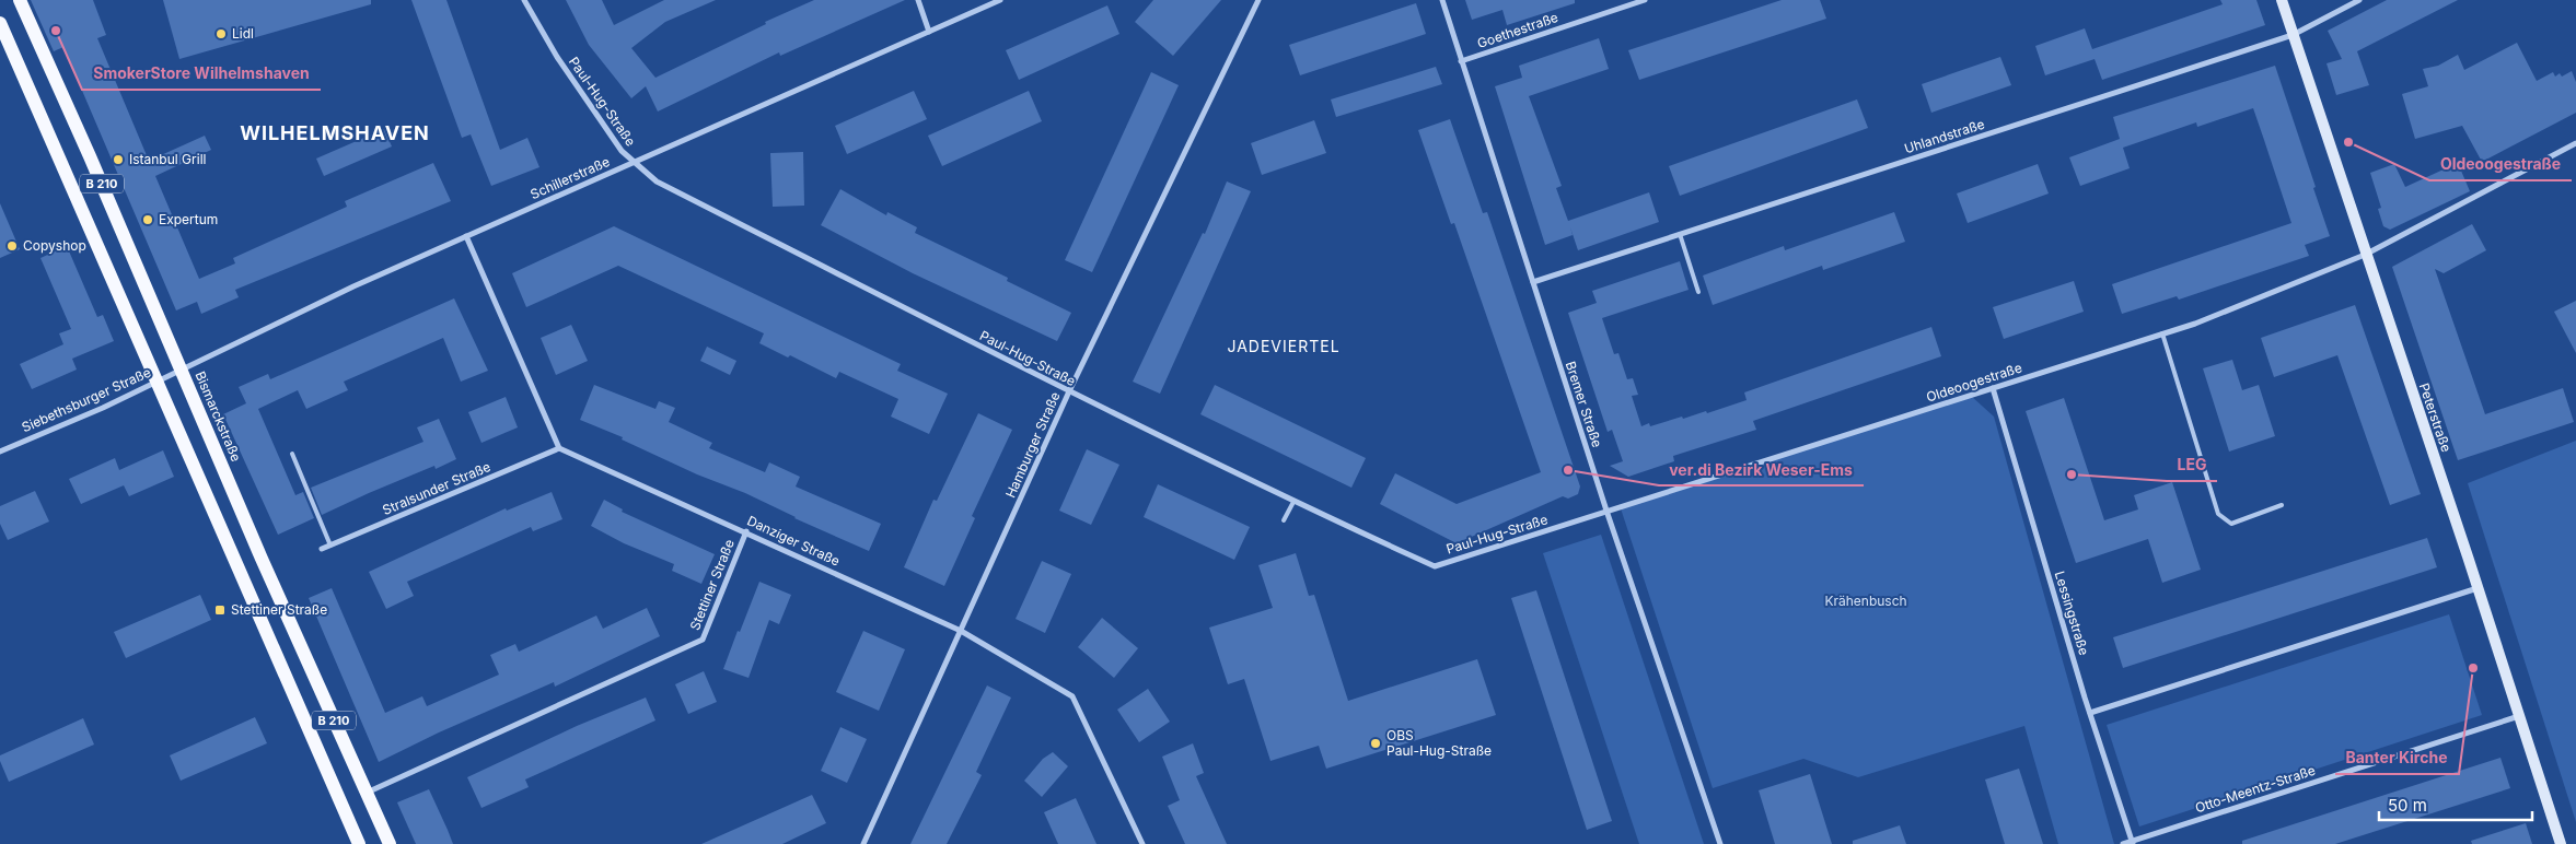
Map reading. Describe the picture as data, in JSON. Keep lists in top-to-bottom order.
{
  "streets": {
    "main road": ["B 210", "Bismarckstraße", "Peterstraße"],
    "street": [
      "Goethestraße",
      "Paul-Hug-Straße",
      "Uhlandstraße",
      "Schillerstraße",
      "Oldeoogestraße",
      "Siebethsburger Straße",
      "Bremer Straße",
      "Hamburger Straße",
      "Stralsunder Straße",
      "Danziger Straße",
      "Stettiner Straße",
      "Lessingstraße",
      "Otto-Meentz-Straße"
    ]
  },
  "crossings": [
    ["Goethestraße", "Bremer Straße"],
    ["Paul-Hug-Straße", "Schillerstraße"],
    ["Paul-Hug-Straße", "Oldeoogestraße"],
    ["Paul-Hug-Straße", "Bremer Straße"],
    ["Paul-Hug-Straße", "Hamburger Straße"],
    ["Uhlandstraße", "Bremer Straße"],
    ["Uhlandstraße", "Peterstraße"],
    ["Schillerstraße", "Siebethsburger Straße"],
    ["Schillerstraße", "Bismarckstraße"],
    ["B 210", "Siebethsburger Straße"],
    ["Oldeoogestraße", "Bremer Straße"],
    ["Oldeoogestraße", "Peterstraße"],
    ["Oldeoogestraße", "Lessingstraße"],
    ["Siebethsburger Straße", "Bismarckstraße"],
    ["Bismarckstraße", "Stettiner Straße"],
    ["Peterstraße", "Otto-Meentz-Straße"],
    ["Hamburger Straße", "Danziger Straße"],
    ["Stralsunder Straße", "Danziger Straße"],
    ["Danziger Straße", "Stettiner Straße"],
    ["Lessingstraße", "Otto-Meentz-Straße"]
  ],
  "districts": ["WILHELMSHAVEN", "JADEVIERTEL"],
  "parks": ["Krähenbusch"],
  "places": {
    "other": [
      "SmokerStore Wilhelmshaven",
      "Lidl",
      "Oldeoogestraße",
      "Istanbul Grill",
      "Expertum",
      "Copyshop",
      "ver.di Bezirk Weser-Ems",
      "LEG",
      "Banter Kirche",
      "OBS Paul-Hug-Straße"
    ],
    "transit": ["Stettiner Straße"]
  },
  "scale_bar": "50 m"
}
